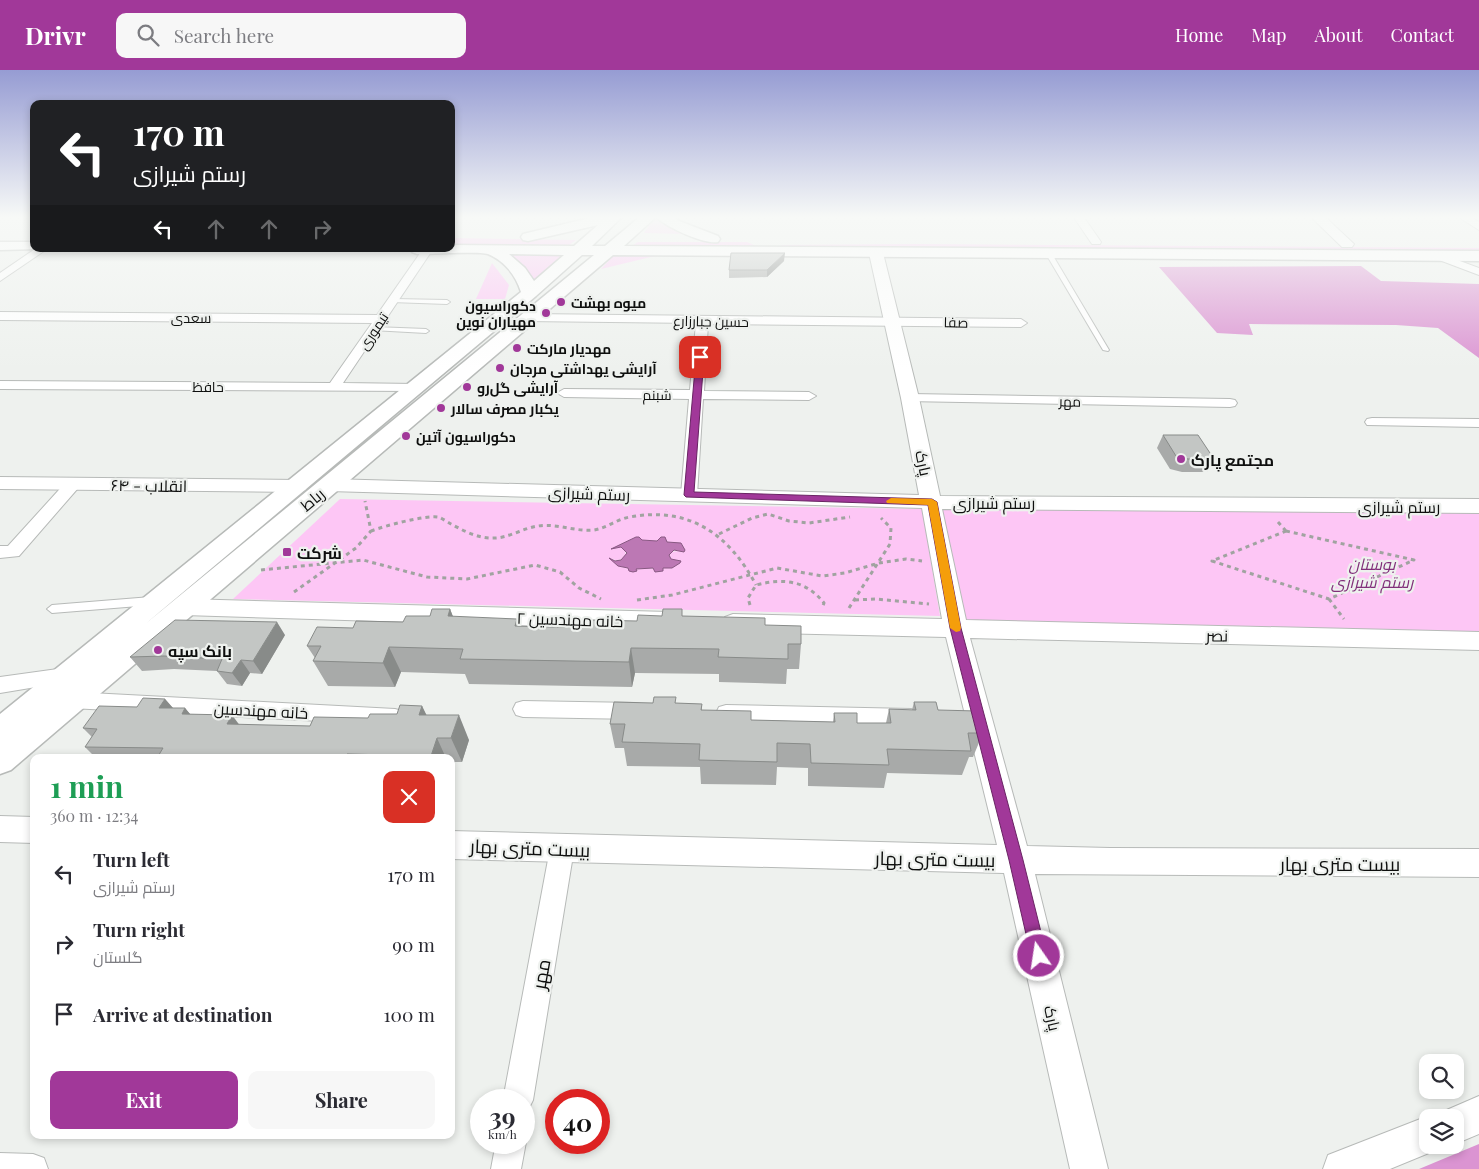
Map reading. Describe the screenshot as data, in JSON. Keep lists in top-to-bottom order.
{
  "streets": {
    "main road": ["رباط"],
    "street": [
      "سعدی",
      "حسین جبارزارع",
      "صفا",
      "تیموری",
      "حافظ",
      "شبنم",
      "مهر",
      "پارک",
      "انقلاب - ۶۴",
      "رستم شیرازی",
      "خانه مهندسین ۲",
      "نصر",
      "خانه مهندسین",
      "بیست متری بهار"
    ]
  },
  "crossings": [
    ["سعدی", "تیموری"],
    ["حسین جبارزارع", "صفا"],
    ["حسین جبارزارع", "پارک"],
    ["حسین جبارزارع", "رباط"],
    ["صفا", "پارک"],
    ["تیموری", "حافظ"],
    ["حافظ", "رباط"],
    ["مهر", "پارک"],
    ["مهر", "بیست متری بهار"],
    ["پارک", "رستم شیرازی"],
    ["پارک", "خانه مهندسین ۲"],
    ["پارک", "نصر"],
    ["پارک", "بیست متری بهار"],
    ["انقلاب - ۶۴", "رباط"],
    ["رستم شیرازی", "رباط"],
    ["رباط", "خانه مهندسین ۲"],
    ["رباط", "خانه مهندسین"],
    ["خانه مهندسین ۲", "نصر"]
  ],
  "parks": ["بوستان رستم شیرازی"],
  "places": {
    "other": [
      "میوه بهشت",
      "دکوراسیون مهیاران نوین",
      "مهدیار مارکت",
      "آرایشی یهداشتی مرجان",
      "آرایشی گل‌رو",
      "یکبار مصرف سالار",
      "دکوراسیون آتین",
      "مجتمع پارک",
      "بانک سپه"
    ],
    "transit": ["شرکت"]
  },
  "page": {
    "header": "Drivr",
    "search": "Search here",
    "nav": [
      "Home",
      "Map",
      "About",
      "Contact"
    ],
    "turn": ["170 m", "رستم شیرازی"],
    "heading": ["1 min", "360 m · 12:34"],
    "list": [
      {
        "name": "Turn left",
        "note": "رستم شیرازی",
        "value": "170 m"
      },
      {
        "name": "Turn right",
        "note": "گلستان",
        "value": "90 m"
      },
      {
        "name": "Arrive at destination",
        "value": "100 m"
      }
    ],
    "buttons": ["Exit", "Share"],
    "speed": "39 km/h",
    "limit": "40"
  }
}
